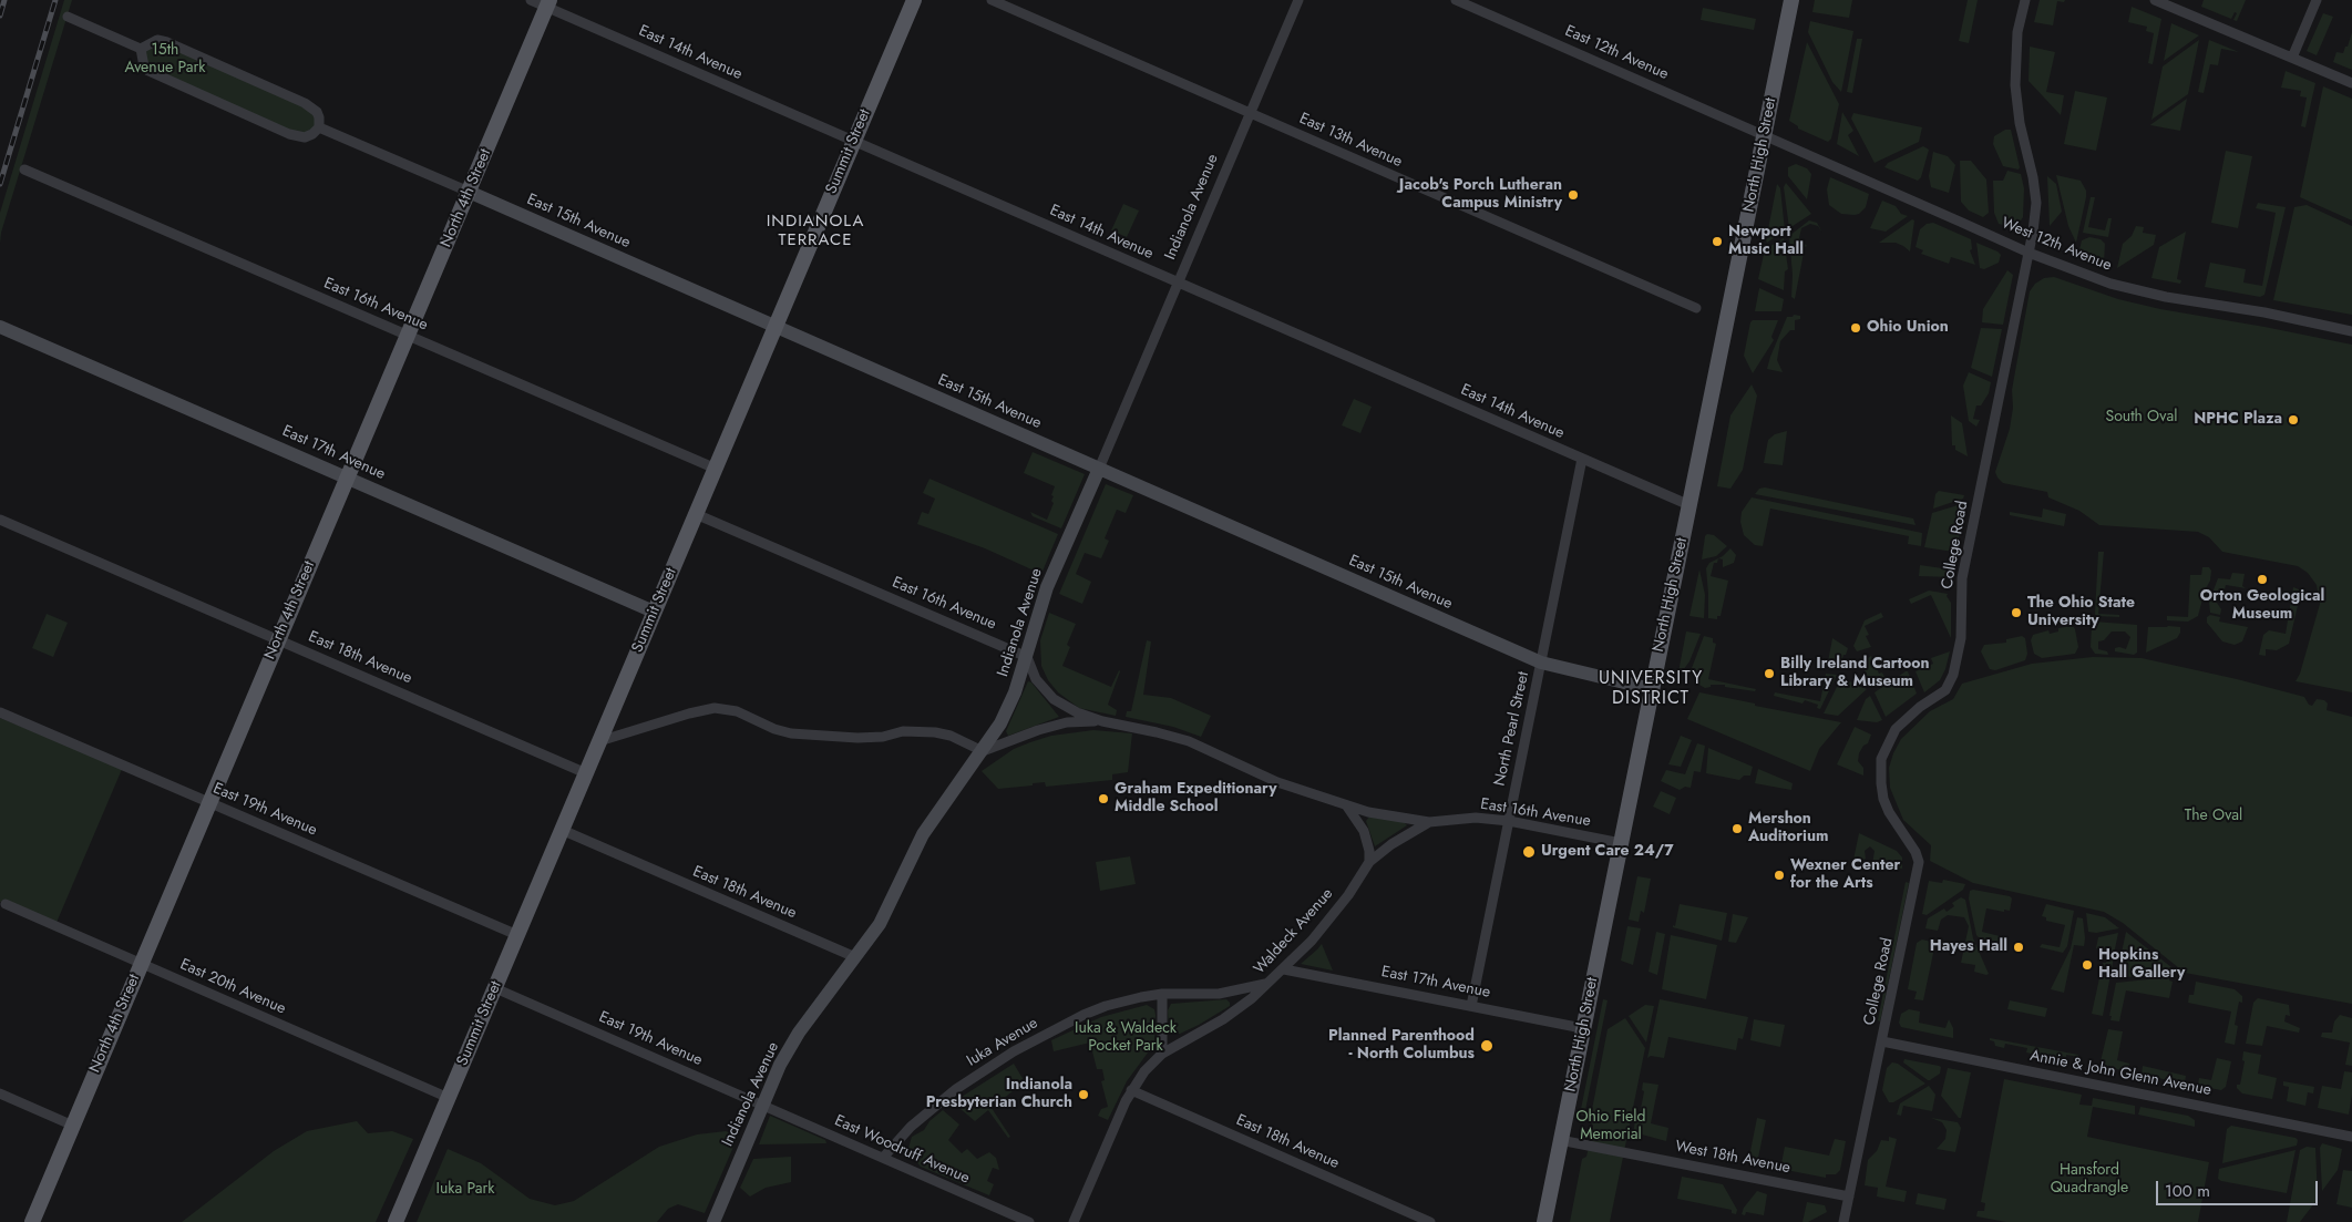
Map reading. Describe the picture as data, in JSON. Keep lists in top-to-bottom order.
{
  "streets": {
    "main road": ["Summit Street", "North High Street", "North 4th Street"],
    "street": [
      "East 14th Avenue",
      "East 12th Avenue",
      "East 13th Avenue",
      "Indianola Avenue",
      "East 15th Avenue",
      "West 12th Avenue",
      "East 16th Avenue",
      "East 17th Avenue",
      "College Road",
      "East 18th Avenue",
      "North Pearl Street",
      "East 19th Avenue",
      "Waldeck Avenue",
      "East 20th Avenue",
      "Iuka Avenue",
      "Annie & John Glenn Avenue",
      "East Woodruff Avenue",
      "West 18th Avenue"
    ]
  },
  "crossings": [
    ["East 14th Avenue", "Summit Street"],
    ["East 14th Avenue", "North High Street"],
    ["East 14th Avenue", "North 4th Street"],
    ["East 14th Avenue", "Indianola Avenue"],
    ["East 14th Avenue", "North Pearl Street"],
    ["East 12th Avenue", "North High Street"],
    ["East 12th Avenue", "West 12th Avenue"],
    ["East 13th Avenue", "Indianola Avenue"],
    ["Summit Street", "East 15th Avenue"],
    ["Summit Street", "East 16th Avenue"],
    ["Summit Street", "East 17th Avenue"],
    ["Summit Street", "East 18th Avenue"],
    ["Summit Street", "East 19th Avenue"],
    ["Summit Street", "East 20th Avenue"],
    ["North High Street", "East 15th Avenue"],
    ["North High Street", "West 12th Avenue"],
    ["North High Street", "East 16th Avenue"],
    ["North High Street", "East 17th Avenue"],
    ["North High Street", "West 18th Avenue"],
    ["North 4th Street", "East 15th Avenue"],
    ["North 4th Street", "East 16th Avenue"],
    ["North 4th Street", "East 17th Avenue"],
    ["North 4th Street", "East 18th Avenue"],
    ["North 4th Street", "East 19th Avenue"],
    ["North 4th Street", "East 20th Avenue"],
    ["Indianola Avenue", "East 15th Avenue"],
    ["Indianola Avenue", "East 16th Avenue"],
    ["Indianola Avenue", "East 18th Avenue"],
    ["Indianola Avenue", "East 19th Avenue"],
    ["Indianola Avenue", "East Woodruff Avenue"],
    ["East 15th Avenue", "North Pearl Street"],
    ["West 12th Avenue", "College Road"],
    ["East 16th Avenue", "North Pearl Street"],
    ["East 16th Avenue", "Waldeck Avenue"],
    ["East 17th Avenue", "North Pearl Street"],
    ["East 17th Avenue", "Waldeck Avenue"],
    ["College Road", "Annie & John Glenn Avenue"],
    ["College Road", "West 18th Avenue"],
    ["East 18th Avenue", "Waldeck Avenue"],
    ["East 19th Avenue", "East Woodruff Avenue"],
    ["Waldeck Avenue", "Iuka Avenue"],
    ["Iuka Avenue", "East Woodruff Avenue"]
  ],
  "districts": ["INDIANOLA TERRACE", "UNIVERSITY DISTRICT"],
  "parks": [
    "15th Avenue Park",
    "South Oval",
    "The Oval",
    "Iuka & Waldeck Pocket Park",
    "Ohio Field Memorial",
    "Hansford Quadrangle",
    "Iuka Park"
  ],
  "places": [
    "Jacob's Porch Lutheran Campus Ministry",
    "Newport Music Hall",
    "Ohio Union",
    "NPHC Plaza",
    "Orton Geological Museum",
    "The Ohio State University",
    "Billy Ireland Cartoon Library & Museum",
    "Graham Expeditionary Middle School",
    "Mershon Auditorium",
    "Urgent Care 24/7",
    "Wexner Center for the Arts",
    "Hayes Hall",
    "Hopkins Hall Gallery",
    "Planned Parenthood - North Columbus",
    "Indianola Presbyterian Church"
  ],
  "scale_bar": "100 m"
}
